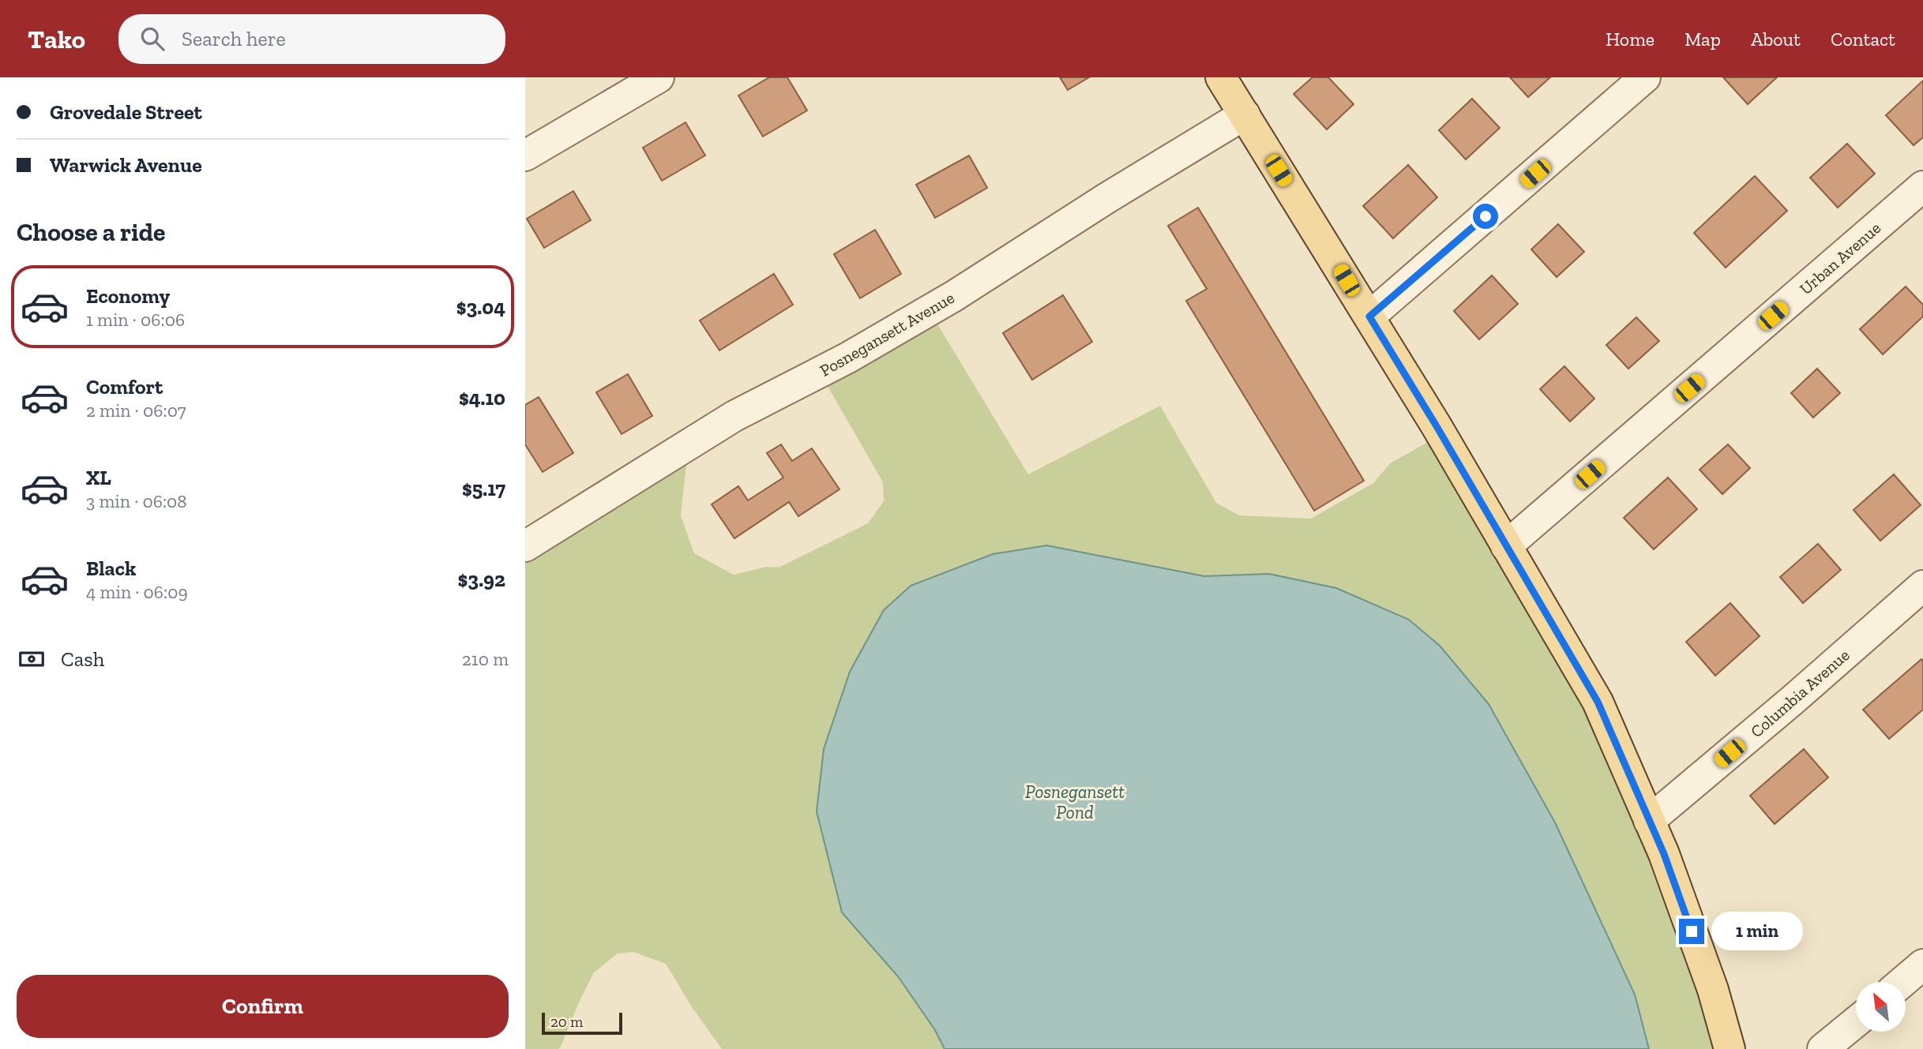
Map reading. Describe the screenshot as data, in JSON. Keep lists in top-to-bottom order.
{
  "streets": {
    "street": ["Urban Avenue", "Posnegansett Avenue", "Columbia Avenue"]
  },
  "water": ["Posnegansett Pond"],
  "scale_bar": "20 m",
  "north": "top left",
  "page": {
    "header": "Tako",
    "search": "Search here",
    "nav": [
      "Home",
      "Map",
      "About",
      "Contact"
    ],
    "banner": ["Grovedale Street", "Warwick Avenue"],
    "heading": "Choose a ride",
    "list": [
      {
        "name": "Economy",
        "note": "1 min · 06:06",
        "value": "$3.04"
      },
      {
        "name": "Comfort",
        "note": "2 min · 06:07",
        "value": "$4.10"
      },
      {
        "name": "XL",
        "note": "3 min · 06:08",
        "value": "$5.17"
      },
      {
        "name": "Black",
        "note": "4 min · 06:09",
        "value": "$3.92"
      }
    ],
    "pay": ["Cash", "210 m"],
    "bubble": "1 min",
    "buttons": "Confirm",
    "scale": "20 m"
  }
}
